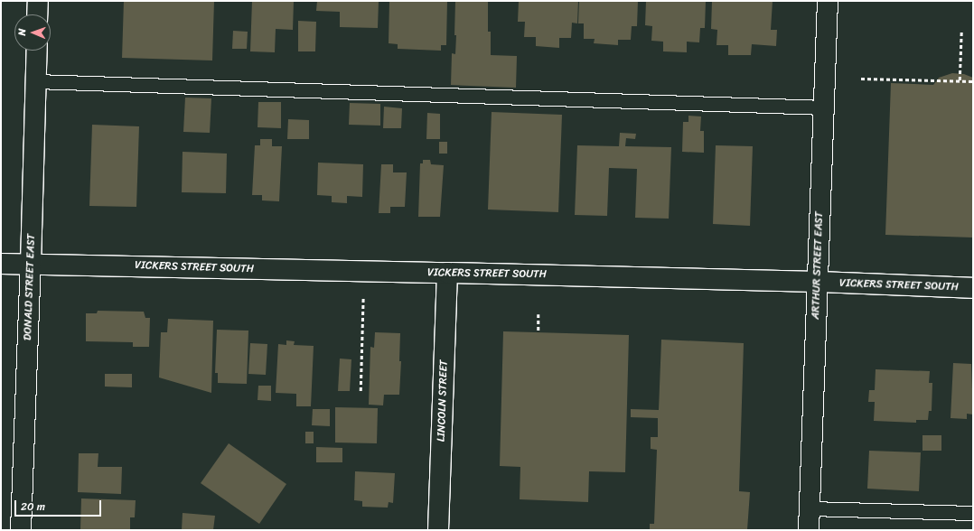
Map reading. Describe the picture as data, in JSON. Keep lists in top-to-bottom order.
{
  "streets": {
    "street": [
      "ARTHUR STREET EAST",
      "VICKERS STREET SOUTH",
      "DONALD STREET EAST",
      "LINCOLN STREET"
    ]
  },
  "crossings": [
    ["ARTHUR STREET EAST", "VICKERS STREET SOUTH"],
    ["VICKERS STREET SOUTH", "DONALD STREET EAST"],
    ["VICKERS STREET SOUTH", "LINCOLN STREET"]
  ],
  "scale_bar": "20 m",
  "north": "left"
}
